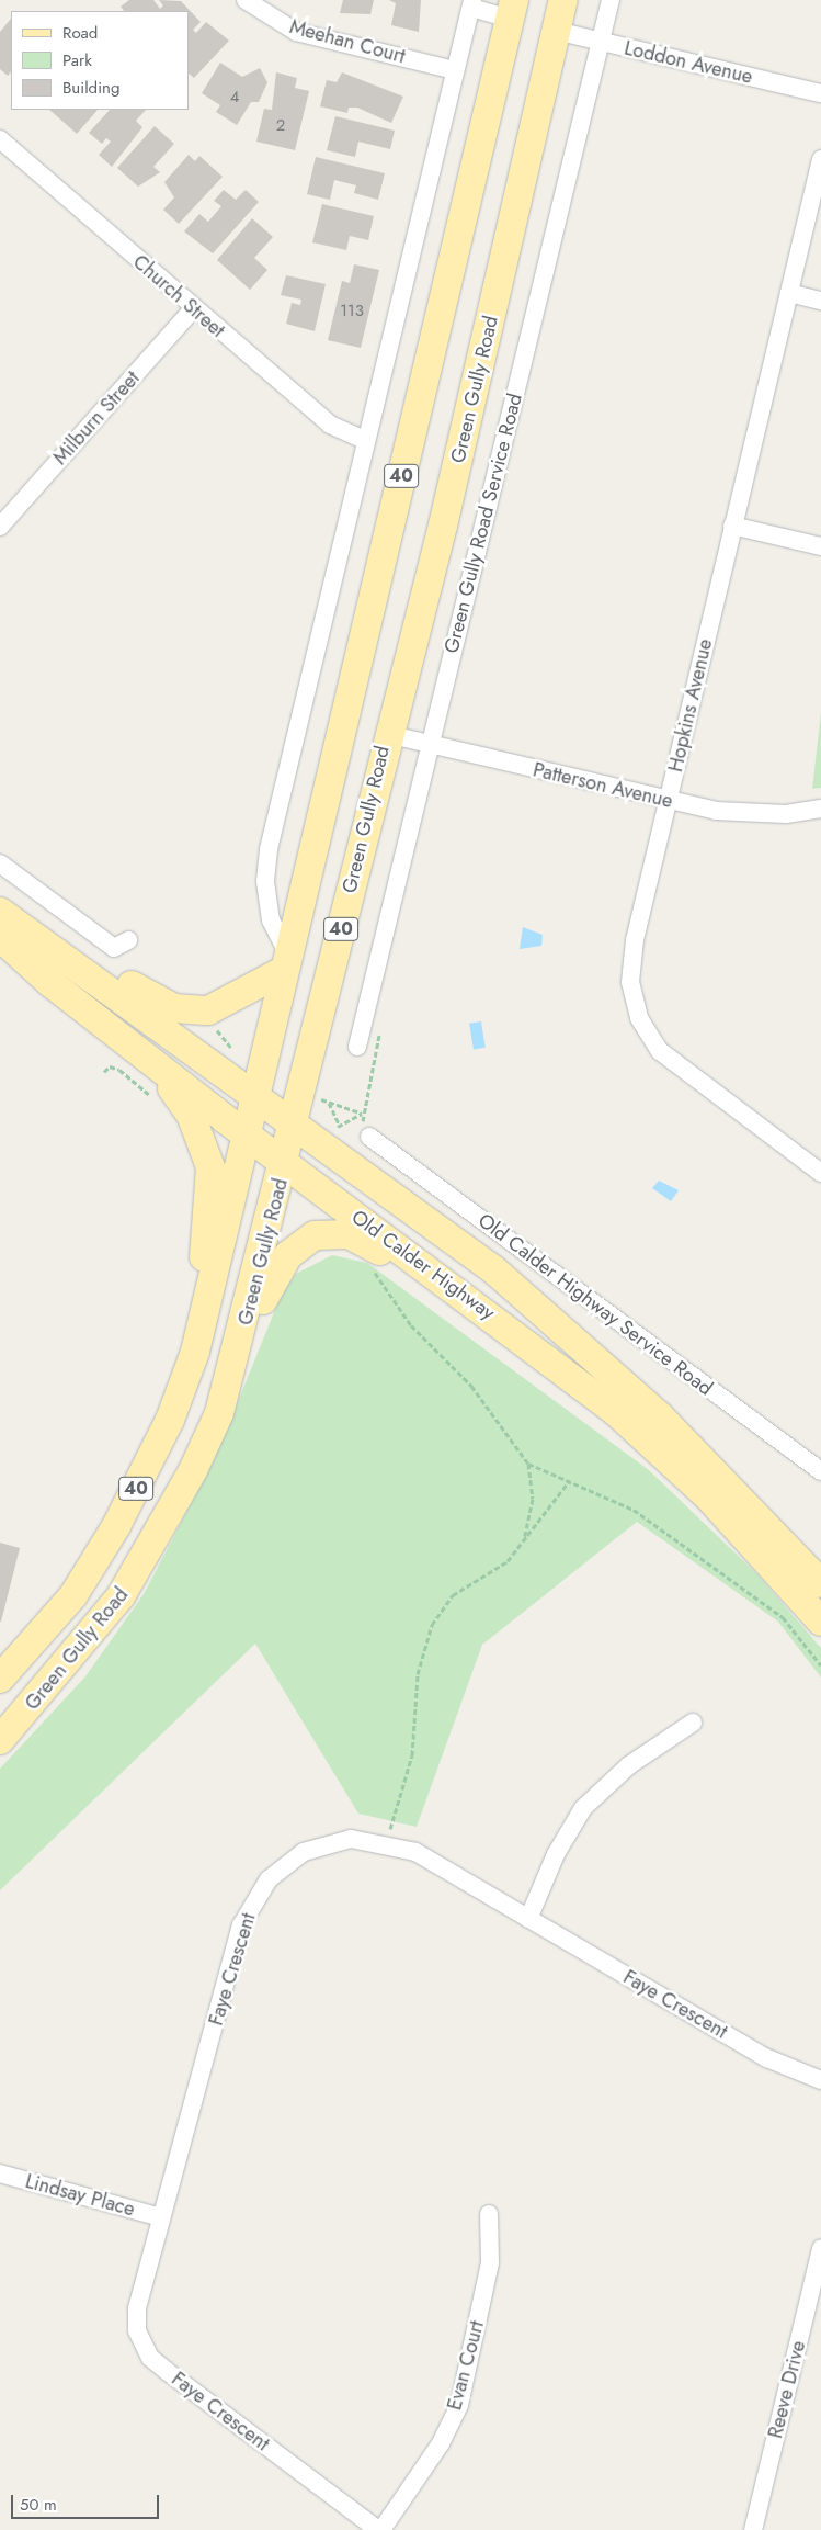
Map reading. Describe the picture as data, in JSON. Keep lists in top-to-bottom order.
{
  "streets": {
    "main road": ["Green Gully Road", "40", "Old Calder Highway"],
    "street": [
      "Meehan Court",
      "Loddon Avenue",
      "Church Street",
      "Milburn Street",
      "Green Gully Road Service Road",
      "Hopkins Avenue",
      "Patterson Avenue",
      "Old Calder Highway Service Road",
      "Faye Crescent",
      "Lindsay Place",
      "Evan Court",
      "Reeve Drive"
    ]
  },
  "crossings": [
    ["Loddon Avenue", "Green Gully Road"],
    ["Loddon Avenue", "Green Gully Road Service Road"],
    ["Church Street", "Milburn Street"],
    ["Green Gully Road", "Patterson Avenue"],
    ["Green Gully Road", "Old Calder Highway"],
    ["Green Gully Road Service Road", "Patterson Avenue"],
    ["Hopkins Avenue", "Patterson Avenue"],
    ["Faye Crescent", "Lindsay Place"],
    ["Faye Crescent", "Evan Court"]
  ],
  "house_numbers": ["4", "2", "113"],
  "legend": ["Road", "Park", "Building"],
  "scale_bar": "50 m"
}
